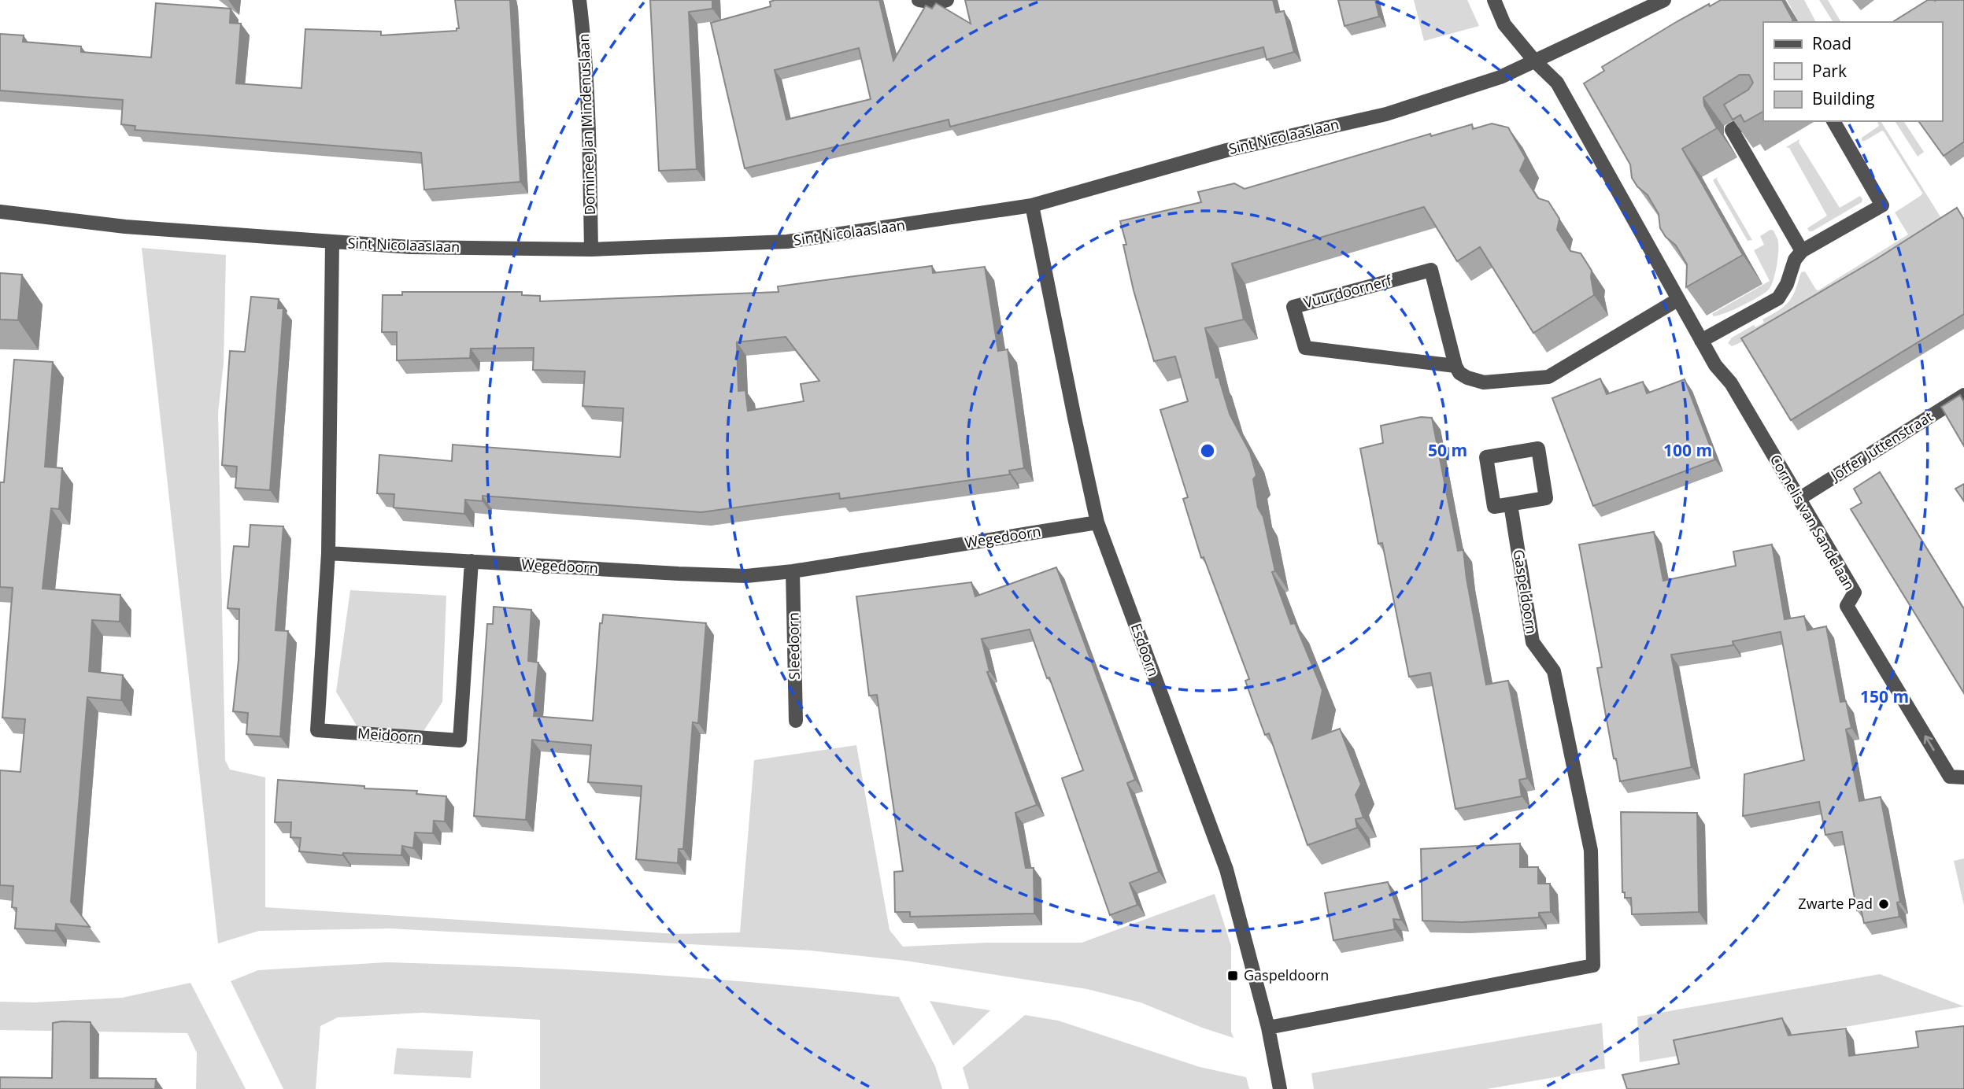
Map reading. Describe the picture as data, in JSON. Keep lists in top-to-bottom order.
{
  "streets": {
    "street": [
      "Dominee Jan Mindenuslaan",
      "Sint Nicolaaslaan",
      "Vuurdoornerf",
      "Joffer Juttenstraat",
      "Cornelis van Sandelaan",
      "Wegedoorn",
      "Gaspeldoorn",
      "Sleedoorn",
      "Esdoorn",
      "Meidoorn"
    ]
  },
  "crossings": [
    ["Dominee Jan Mindenuslaan", "Sint Nicolaaslaan"],
    ["Sint Nicolaaslaan", "Cornelis van Sandelaan"],
    ["Sint Nicolaaslaan", "Esdoorn"],
    ["Vuurdoornerf", "Cornelis van Sandelaan"],
    ["Joffer Juttenstraat", "Cornelis van Sandelaan"],
    ["Wegedoorn", "Sleedoorn"],
    ["Wegedoorn", "Esdoorn"],
    ["Wegedoorn", "Meidoorn"],
    ["Gaspeldoorn", "Esdoorn"]
  ],
  "places": {
    "other": ["Zwarte Pad"],
    "transit": ["Gaspeldoorn"]
  },
  "legend": ["Road", "Park", "Building"],
  "rings": ["50 m", "100 m", "150 m"]
}
